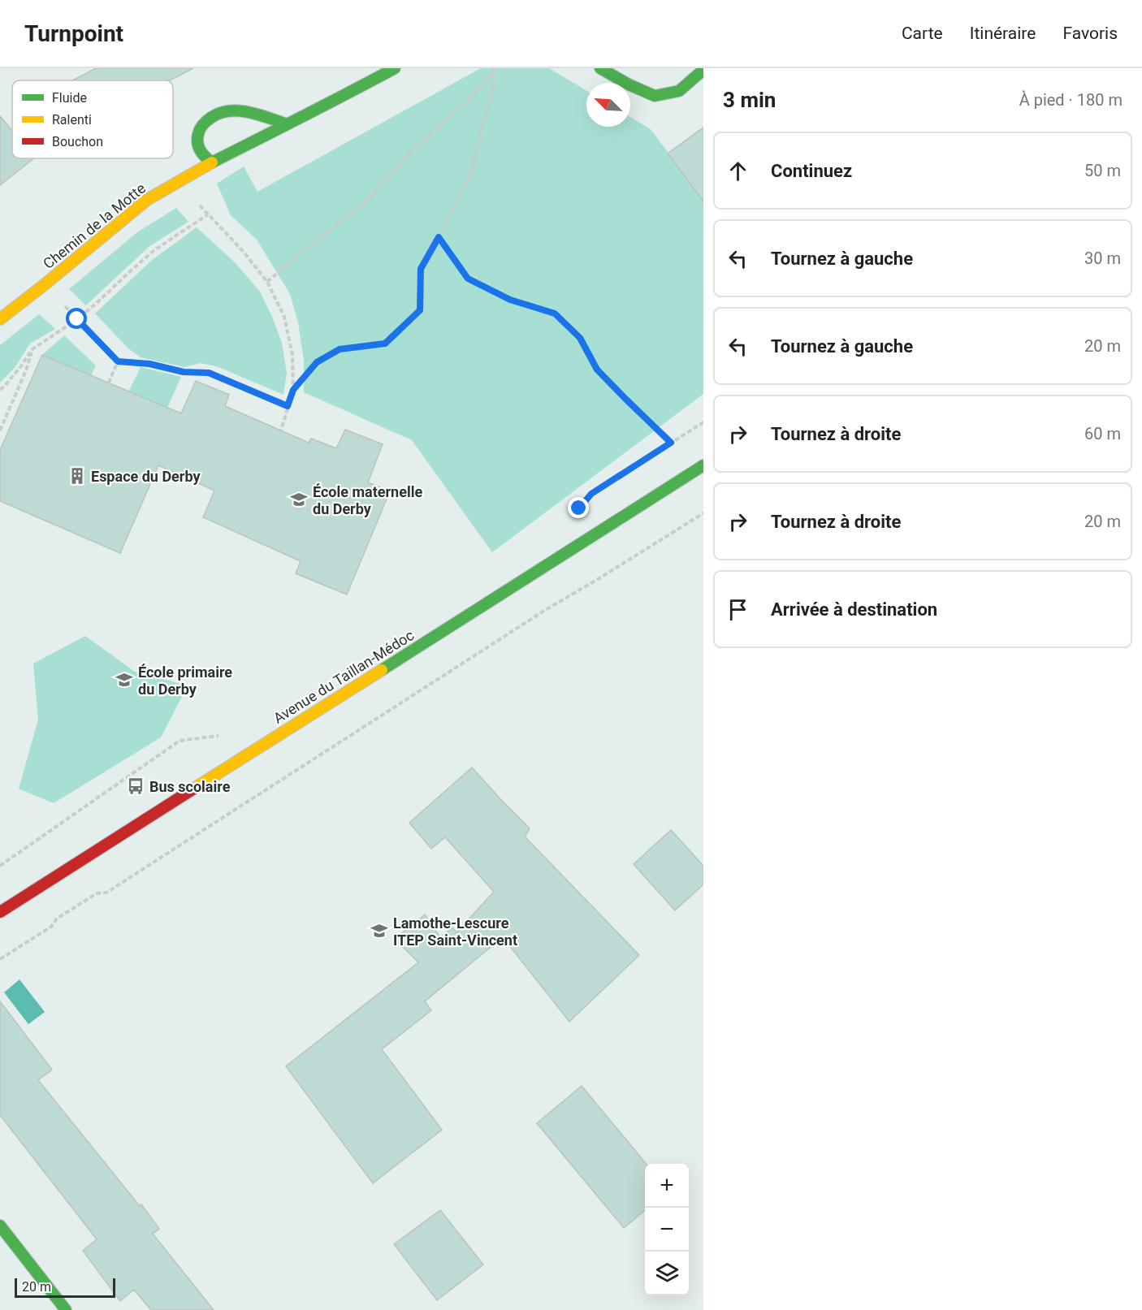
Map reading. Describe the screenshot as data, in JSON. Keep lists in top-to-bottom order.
{
  "streets": {
    "street": ["Chemin de la Motte", "Avenue du Taillan-Médoc"]
  },
  "places": {
    "building": ["Espace du Derby"],
    "school or university": ["École maternelle du Derby", "École primaire du Derby", "Lamothe-Lescure ITEP Saint-Vincent"],
    "bus stop": ["Bus scolaire"]
  },
  "legend": ["Fluide", "Ralenti", "Bouchon"],
  "scale_bar": "20 m",
  "north": "top left",
  "page": {
    "header": "Turnpoint",
    "nav": ["Carte", "Itinéraire", "Favoris"],
    "heading": ["3 min", "À pied · 180 m"],
    "list": [
      ["Continuez", "50 m"],
      ["Tournez à gauche", "30 m"],
      ["Tournez à gauche", "20 m"],
      ["Tournez à droite", "60 m"],
      ["Tournez à droite", "20 m"],
      "Arrivée à destination"
    ],
    "map_buttons": ["+", "−"],
    "scale": "20 m"
  }
}
